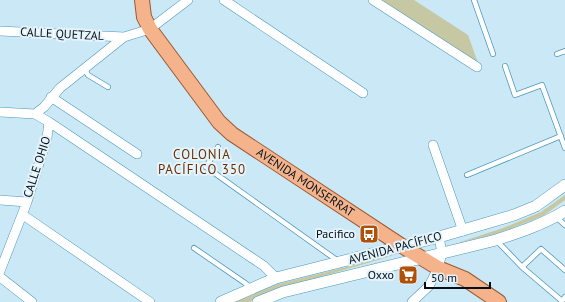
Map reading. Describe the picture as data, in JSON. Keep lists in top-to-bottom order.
{
  "streets": {
    "main road": ["AVENIDA MONSERRAT"],
    "street": ["CALLE QUETZAL", "CALLE OHIO", "AVENIDA PACÍFICO"]
  },
  "crossings": [
    ["AVENIDA MONSERRAT", "AVENIDA PACÍFICO"]
  ],
  "districts": ["COLONIA PACÍFICO 350"],
  "places": {
    "bus stop": ["Pacifico"],
    "supermarket": ["Oxxo"]
  },
  "scale_bar": "50 m"
}
